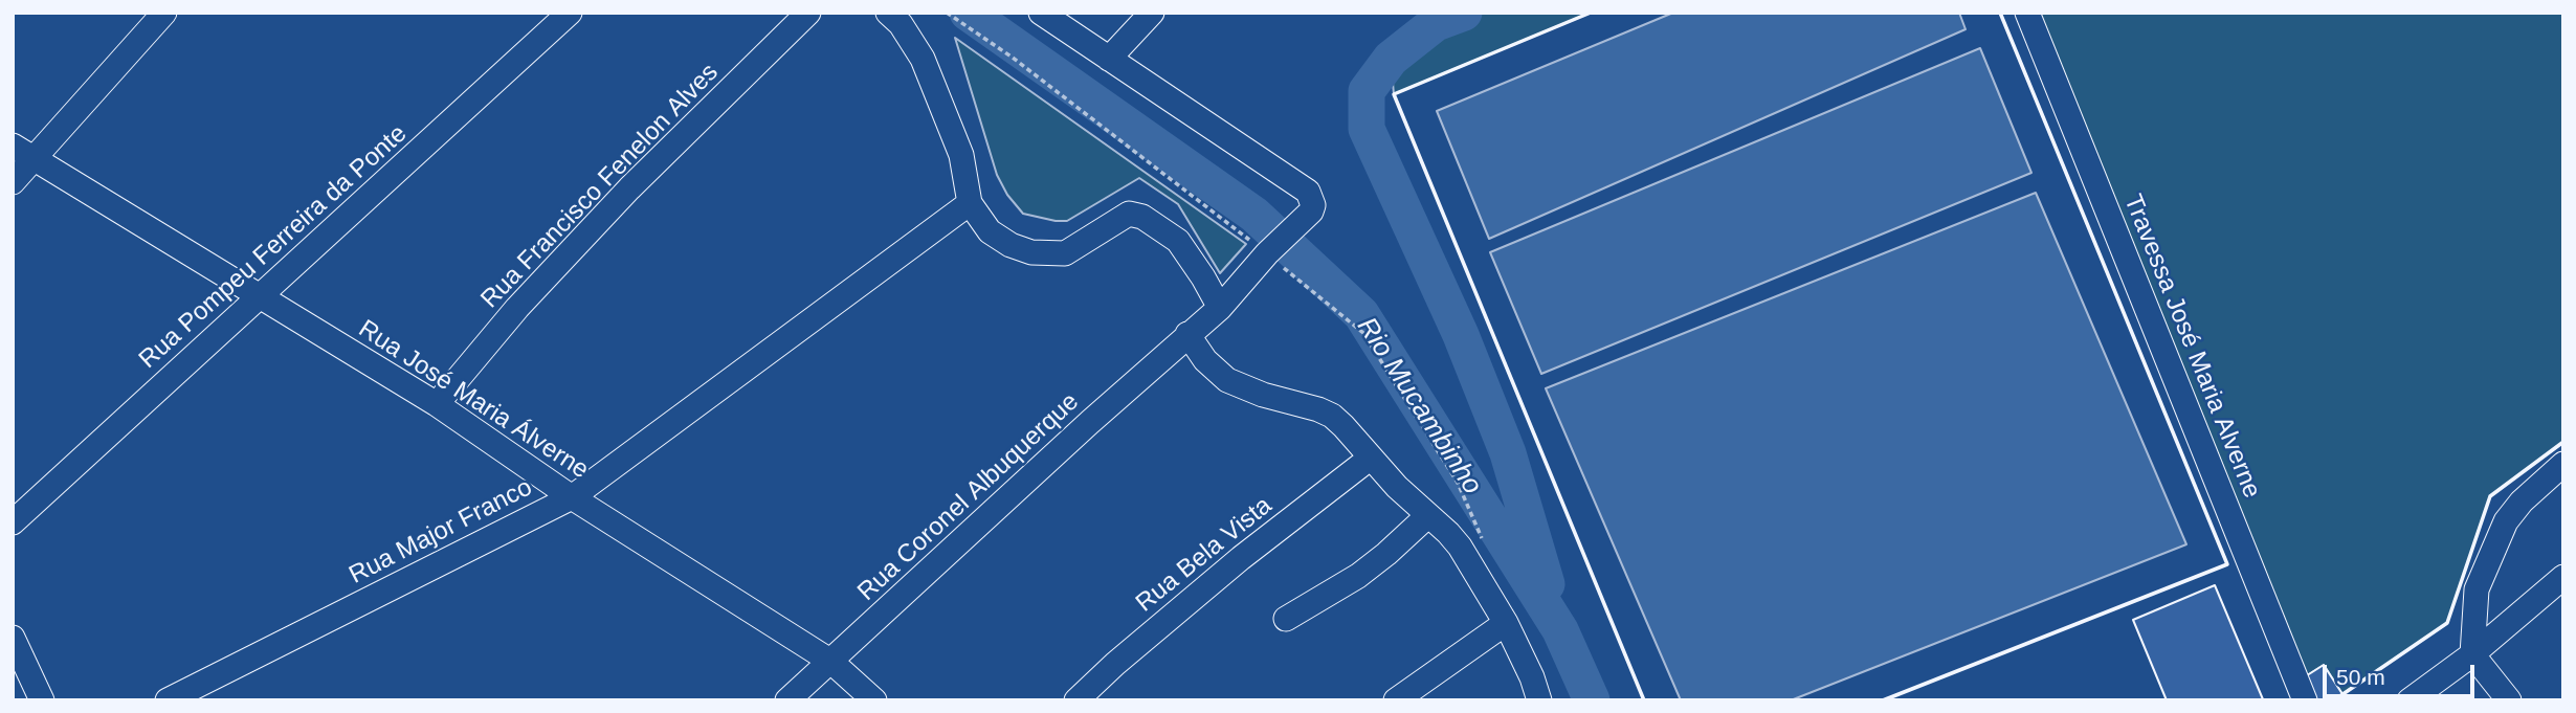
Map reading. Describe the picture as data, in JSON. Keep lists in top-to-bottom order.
{
  "streets": {
    "street": [
      "Rua Francisco Fenelon Alves",
      "Rua Pompeu Ferreira da Ponte",
      "Travessa José Maria Alverne",
      "Rua José Maria Álverne",
      "Rua Coronel Albuquerque",
      "Rua Major Franco",
      "Rua Bela Vista"
    ]
  },
  "crossings": [
    ["Rua Francisco Fenelon Alves", "Rua José Maria Álverne"],
    ["Rua Pompeu Ferreira da Ponte", "Rua José Maria Álverne"],
    ["Rua José Maria Álverne", "Rua Coronel Albuquerque"],
    ["Rua José Maria Álverne", "Rua Major Franco"]
  ],
  "water": ["Rio Mucambinho"],
  "scale_bar": "50 m"
}
